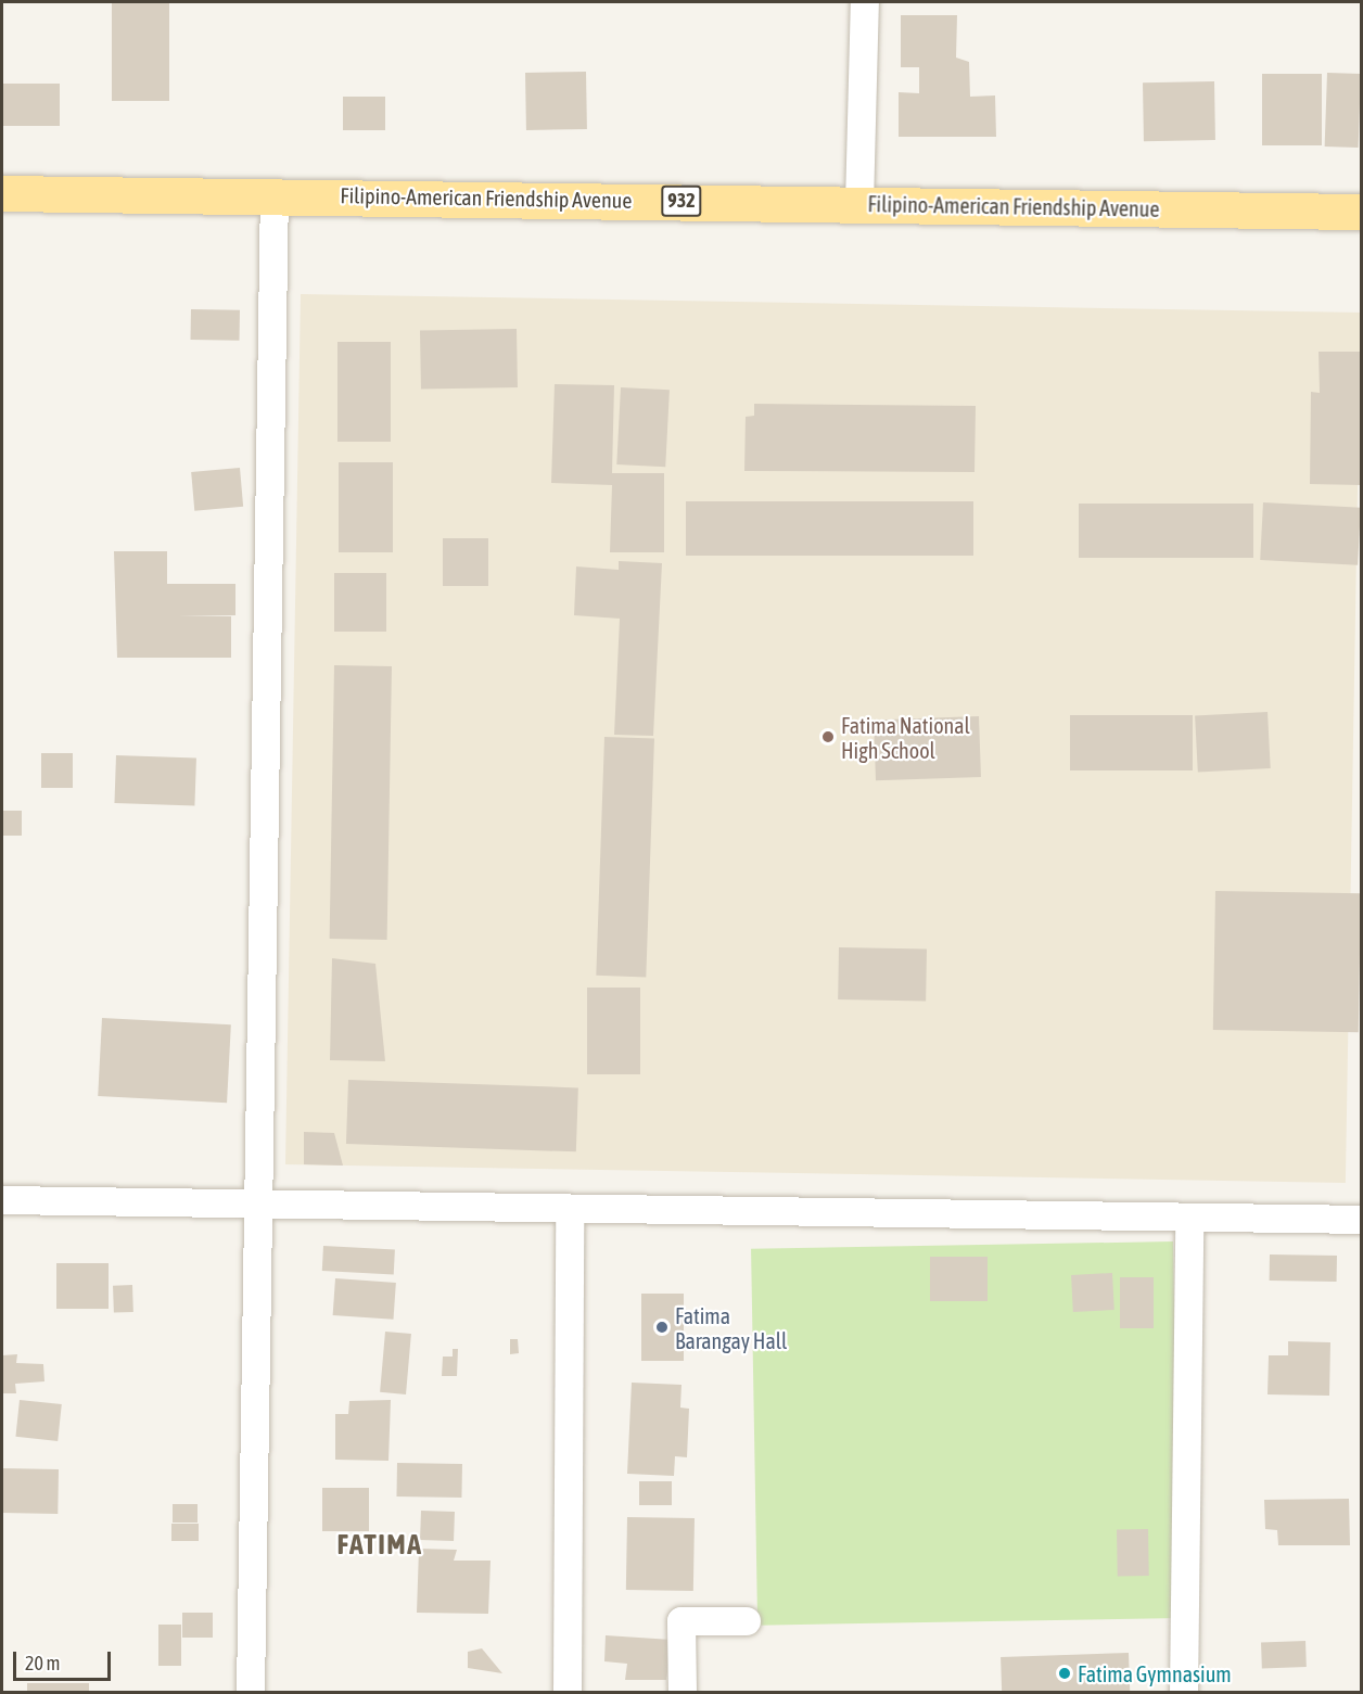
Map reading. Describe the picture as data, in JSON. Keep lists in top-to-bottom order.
{
  "streets": {
    "main road": ["Filipino-American Friendship Avenue", "932"]
  },
  "districts": ["FATIMA"],
  "places": ["Fatima National High School", "Fatima Barangay Hall", "Fatima Gymnasium"],
  "scale_bar": "20 m"
}
